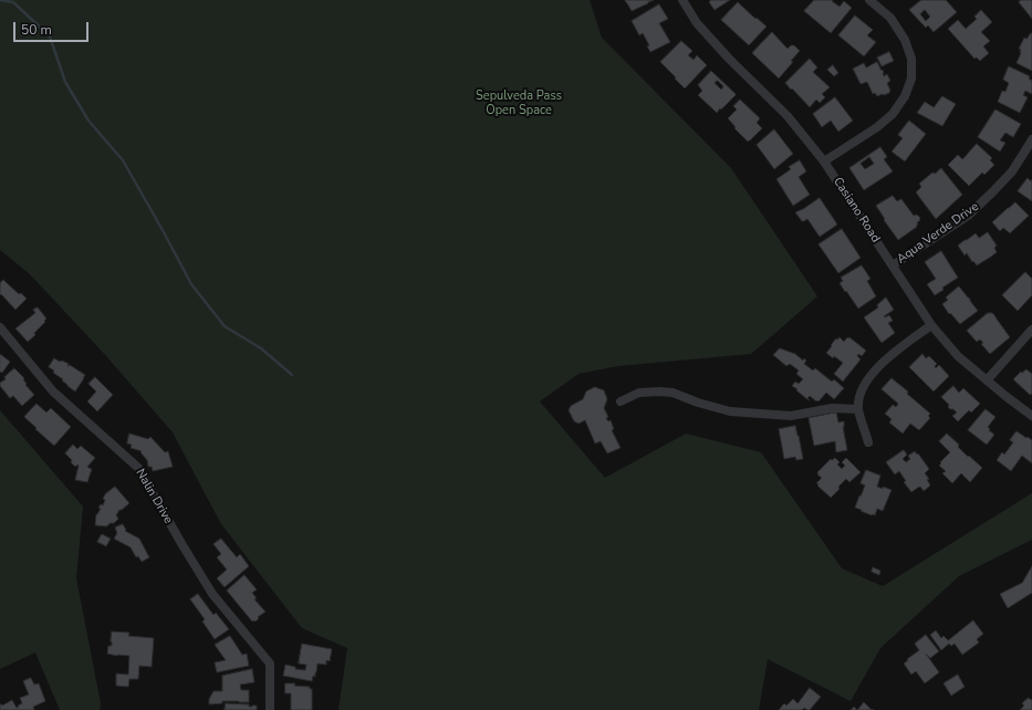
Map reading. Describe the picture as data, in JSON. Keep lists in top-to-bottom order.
{
  "streets": {
    "street": ["Casiano Road", "Aqua Verde Drive", "Nalin Drive"]
  },
  "crossings": [
    ["Casiano Road", "Aqua Verde Drive"]
  ],
  "parks": ["Sepulveda Pass Open Space"],
  "scale_bar": "50 m"
}
